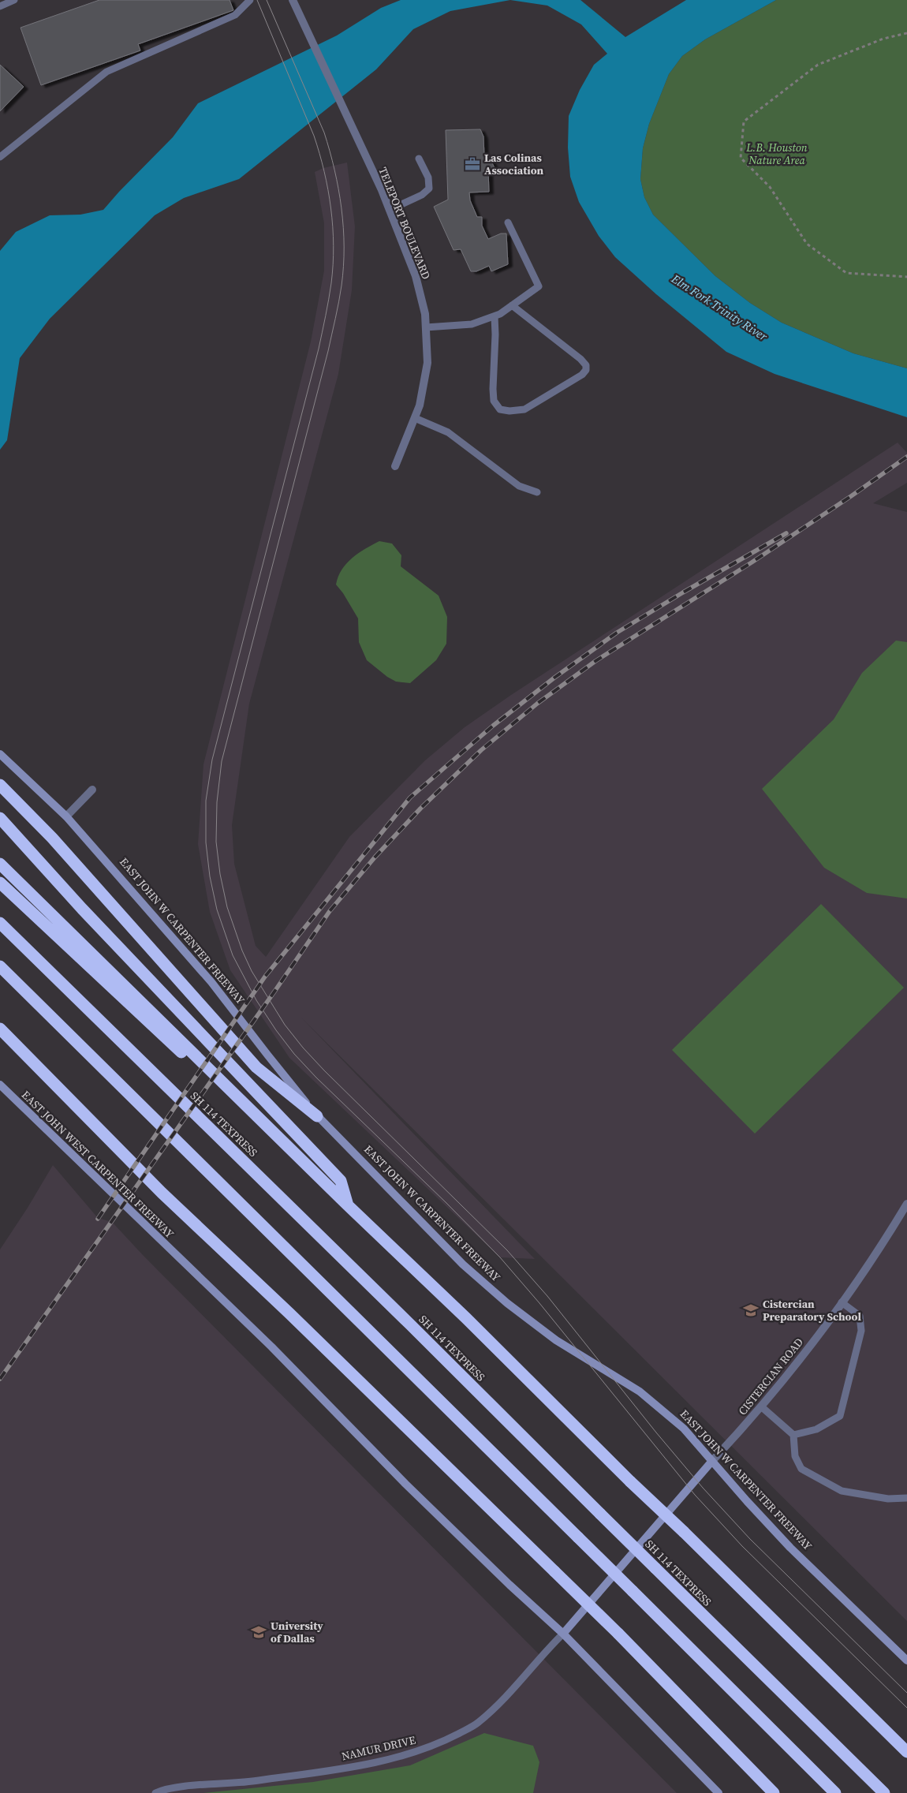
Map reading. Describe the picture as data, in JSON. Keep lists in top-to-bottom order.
{
  "streets": {
    "highway": ["SH 114 TEXPRESS"],
    "main road": ["EAST JOHN W CARPENTER FREEWAY", "EAST JOHN WEST CARPENTER FREEWAY"],
    "street": ["TELEPORT BOULEVARD", "CISTERCIAN ROAD"],
    "lane": ["NAMUR DRIVE"]
  },
  "crossings": [
    ["EAST JOHN W CARPENTER FREEWAY", "CISTERCIAN ROAD"],
    ["EAST JOHN WEST CARPENTER FREEWAY", "NAMUR DRIVE"]
  ],
  "water": ["Elm Fork Trinity River"],
  "parks": ["L.B. Houston Nature Area"],
  "places": {
    "office": ["Las Colinas Association"],
    "school or university": ["Cistercian Preparatory School", "University of Dallas"]
  }
}
